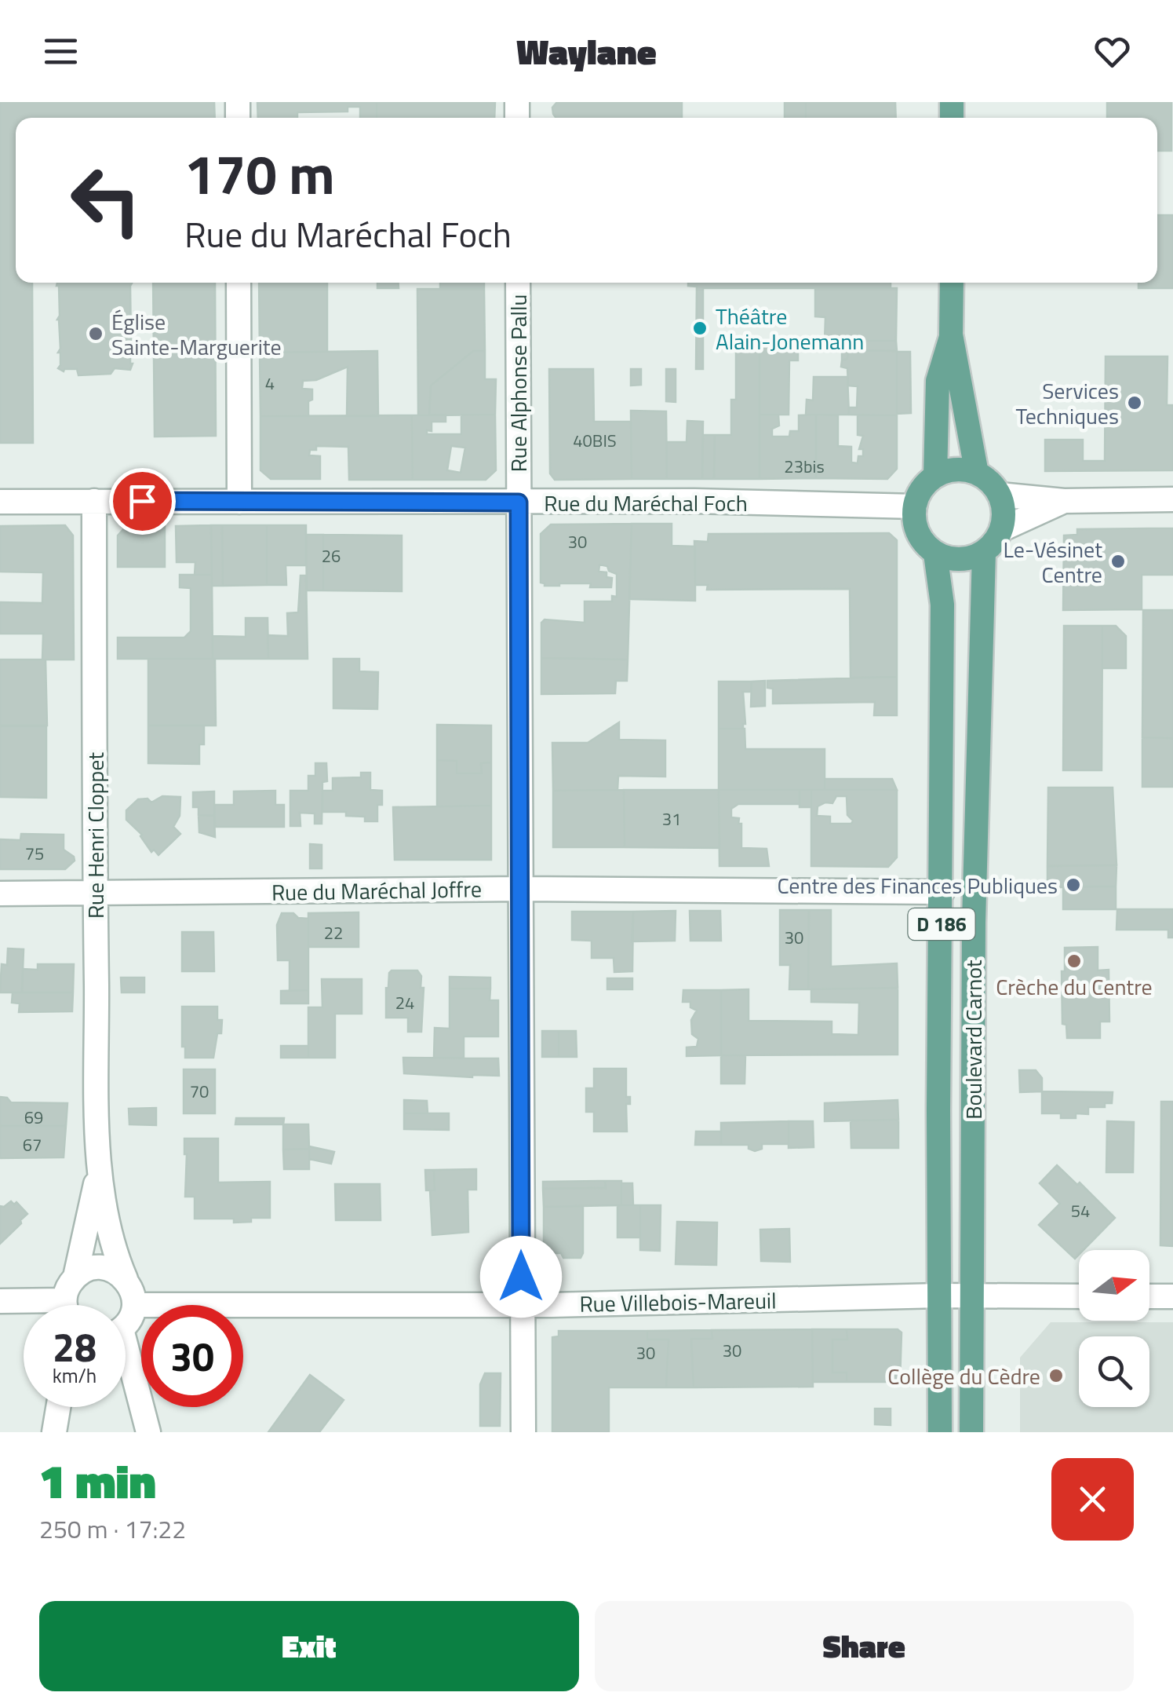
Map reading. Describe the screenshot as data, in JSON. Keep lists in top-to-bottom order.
{
  "streets": {
    "main road": ["D 186", "Boulevard Carnot"],
    "street": [
      "Rue Alphonse Pallu",
      "Rue du Maréchal Foch",
      "Rue Henri Cloppet",
      "Rue du Maréchal Joffre",
      "Rue Villebois-Mareuil"
    ]
  },
  "crossings": [
    ["Rue Alphonse Pallu", "Rue du Maréchal Foch"],
    ["Rue Alphonse Pallu", "Rue du Maréchal Joffre"],
    ["Rue Alphonse Pallu", "Rue Villebois-Mareuil"],
    ["Rue du Maréchal Foch", "Rue Henri Cloppet"],
    ["Rue du Maréchal Foch", "Boulevard Carnot"],
    ["Rue Henri Cloppet", "Rue du Maréchal Joffre"],
    ["Rue Henri Cloppet", "Rue Villebois-Mareuil"],
    ["Rue du Maréchal Joffre", "Boulevard Carnot"],
    ["Boulevard Carnot", "Rue Villebois-Mareuil"]
  ],
  "places": [
    "Théâtre Alain-Jonemann",
    "Église Sainte-Marguerite",
    "Services Techniques",
    "Le-Vésinet Centre",
    "Centre des Finances Publiques",
    "Crèche du Centre",
    "Collège du Cèdre"
  ],
  "house_numbers": [
    "4",
    "40BIS",
    "23bis",
    "30",
    "26",
    "31",
    "75",
    "22",
    "30",
    "24",
    "70",
    "69",
    "67",
    "54",
    "30",
    "30"
  ],
  "north": "right",
  "page": {
    "header": "Waylane",
    "turn": ["170 m", "Rue du Maréchal Foch"],
    "speed": "28 km/h",
    "limit": "30",
    "heading": ["1 min", "250 m · 17:22"],
    "buttons": ["Exit", "Share"]
  }
}
